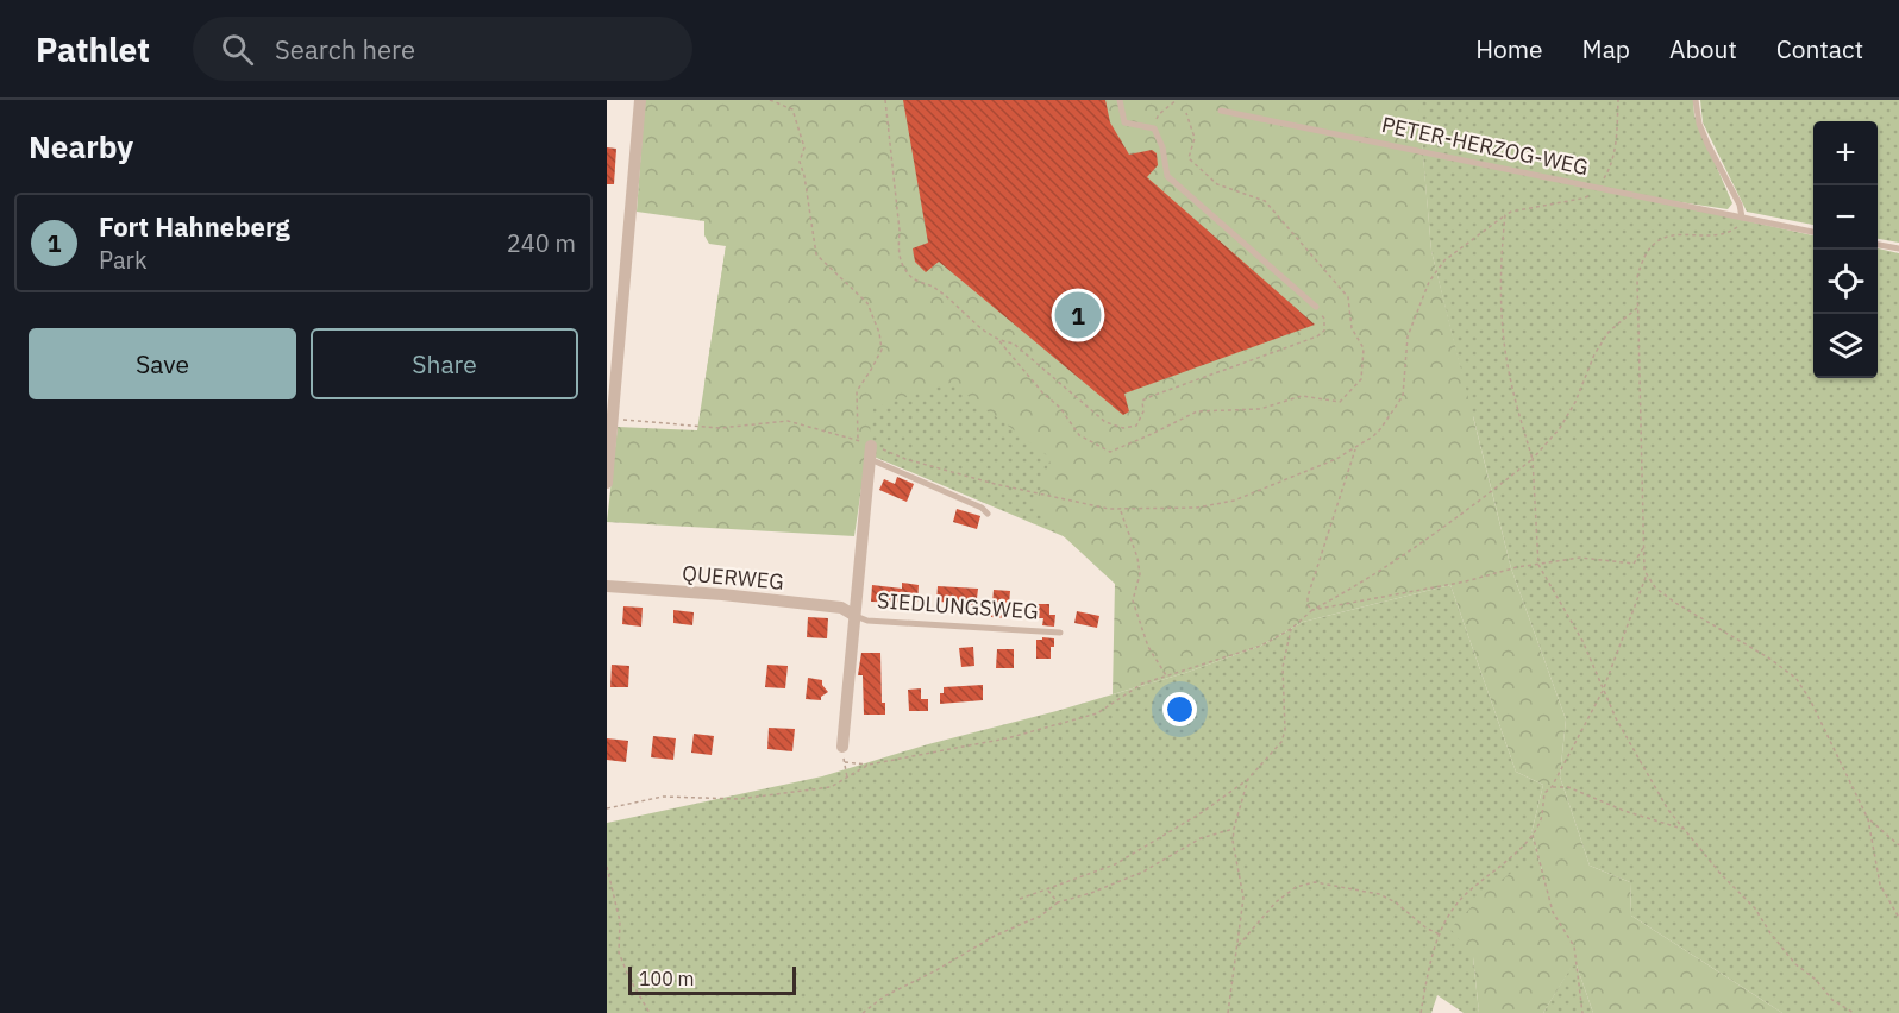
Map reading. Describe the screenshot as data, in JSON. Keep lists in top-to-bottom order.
{
  "streets": {
    "street": ["QUERWEG", "SIEDLUNGSWEG"],
    "lane": ["PETER-HERZOG-WEG"]
  },
  "crossings": [
    ["QUERWEG", "SIEDLUNGSWEG"]
  ],
  "scale_bar": "100 m",
  "page": {
    "header": "Pathlet",
    "search": "Search here",
    "nav": [
      "Home",
      "Map",
      "About",
      "Contact"
    ],
    "heading": "Nearby",
    "map_buttons": ["+", "−"],
    "list": [
      {
        "mark": "1",
        "name": "Fort Hahneberg",
        "note": "Park",
        "value": "240 m"
      }
    ],
    "pins": "1",
    "buttons": ["Save", "Share"],
    "scale": "100 m"
  }
}
